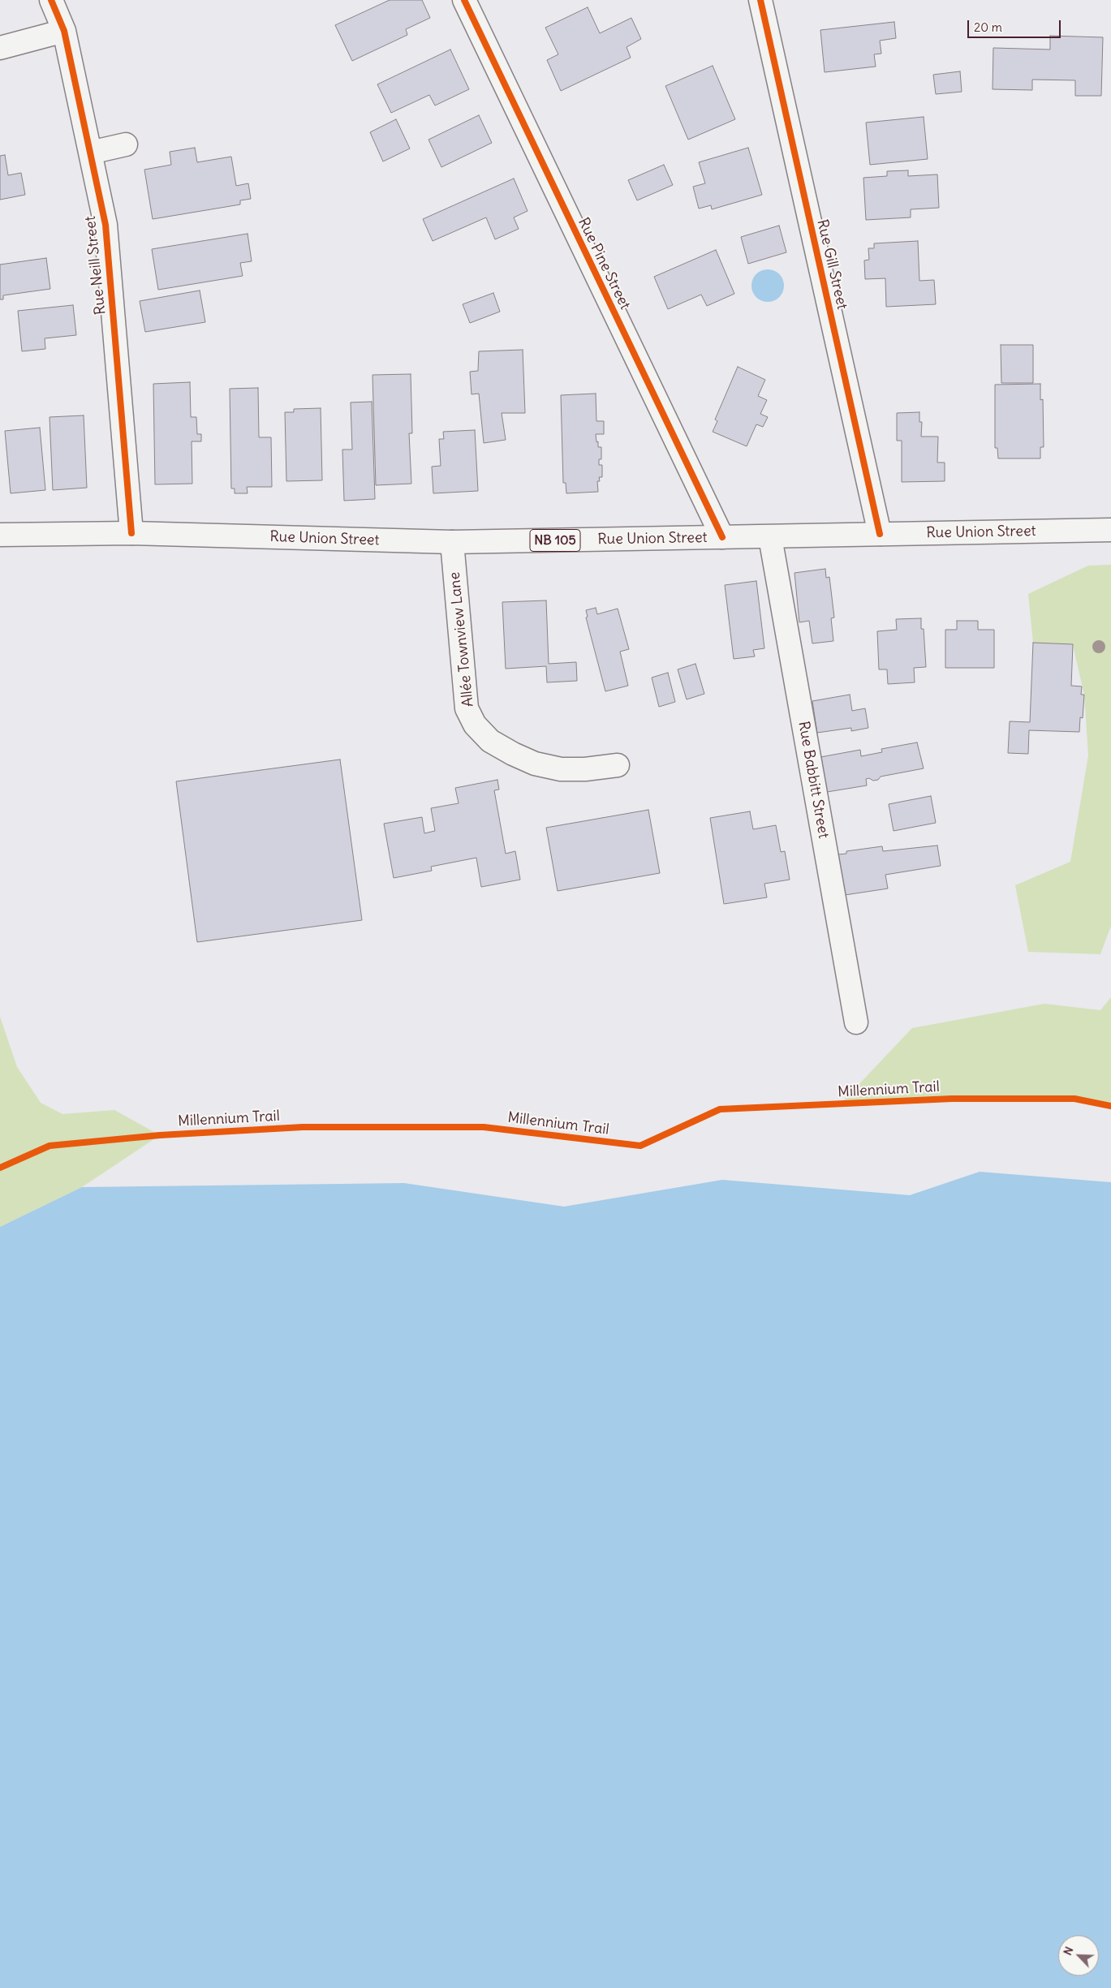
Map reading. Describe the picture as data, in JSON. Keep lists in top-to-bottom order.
{
  "streets": {
    "street": [
      "Rue Pine Street",
      "Rue Gill Street",
      "Rue Neill Street",
      "Rue Union Street",
      "NB 105",
      "Allée Townview Lane",
      "Rue Babbitt Street"
    ],
    "cycle path": ["Millennium Trail"]
  },
  "crossings": [
    ["Rue Pine Street", "Rue Union Street"],
    ["Rue Gill Street", "Rue Union Street"],
    ["Rue Neill Street", "Rue Union Street"],
    ["Rue Union Street", "Allée Townview Lane"],
    ["Rue Union Street", "Rue Babbitt Street"]
  ],
  "scale_bar": "20 m",
  "north": "top left"
}
